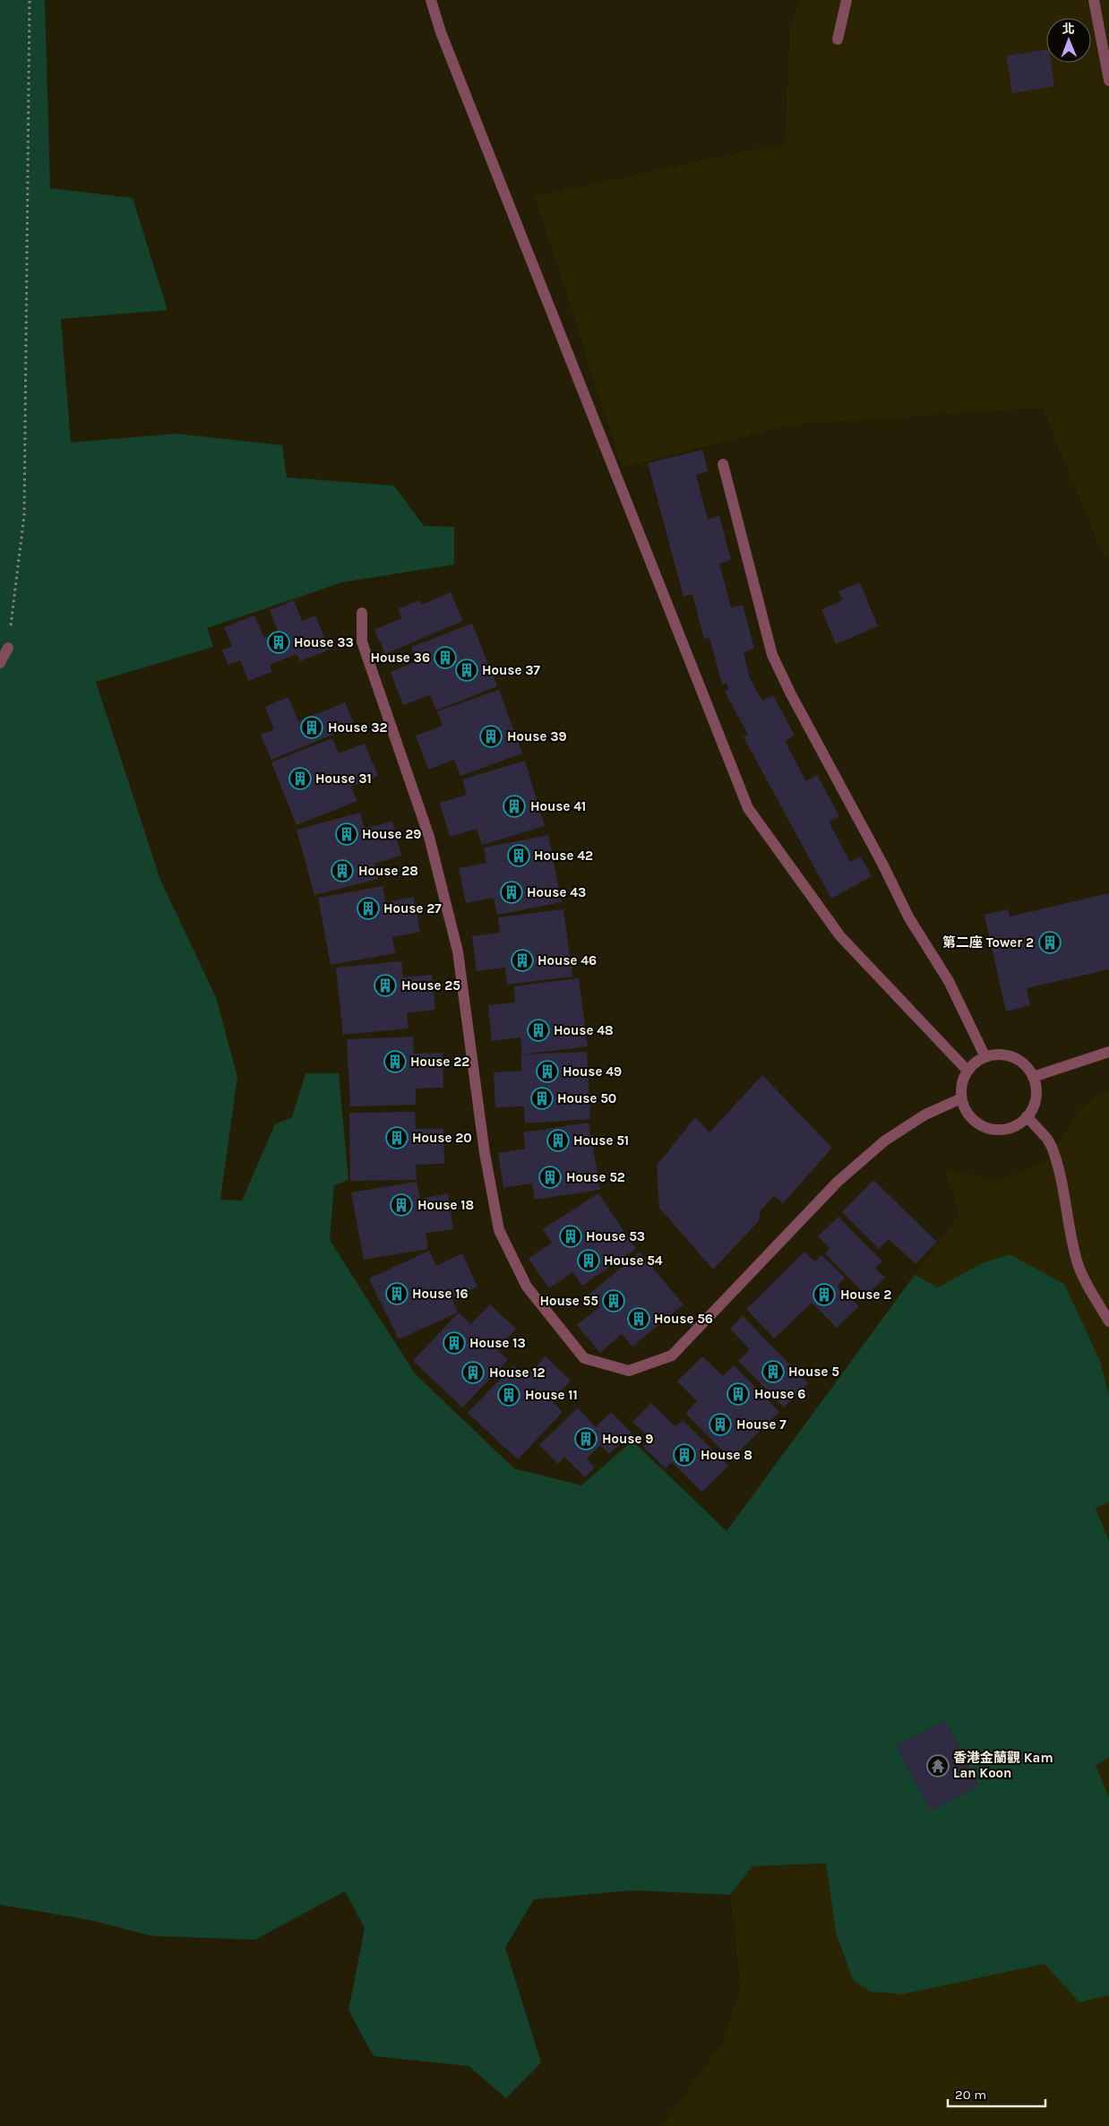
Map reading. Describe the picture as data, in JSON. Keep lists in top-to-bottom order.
{
  "places": {
    "building": [
      "House 33",
      "House 36",
      "House 37",
      "House 32",
      "House 39",
      "House 31",
      "House 41",
      "House 29",
      "House 42",
      "House 28",
      "House 43",
      "House 27",
      "第二座 Tower 2",
      "House 46",
      "House 25",
      "House 48",
      "House 22",
      "House 49",
      "House 50",
      "House 20",
      "House 51",
      "House 52",
      "House 18",
      "House 53",
      "House 54",
      "House 16",
      "House 2",
      "House 55",
      "House 56",
      "House 13",
      "House 5",
      "House 12",
      "House 6",
      "House 11",
      "House 7",
      "House 9",
      "House 8"
    ],
    "temple": ["香港金蘭觀 Kam Lan Koon"]
  },
  "scale_bar": "20 m",
  "north": "top"
}
